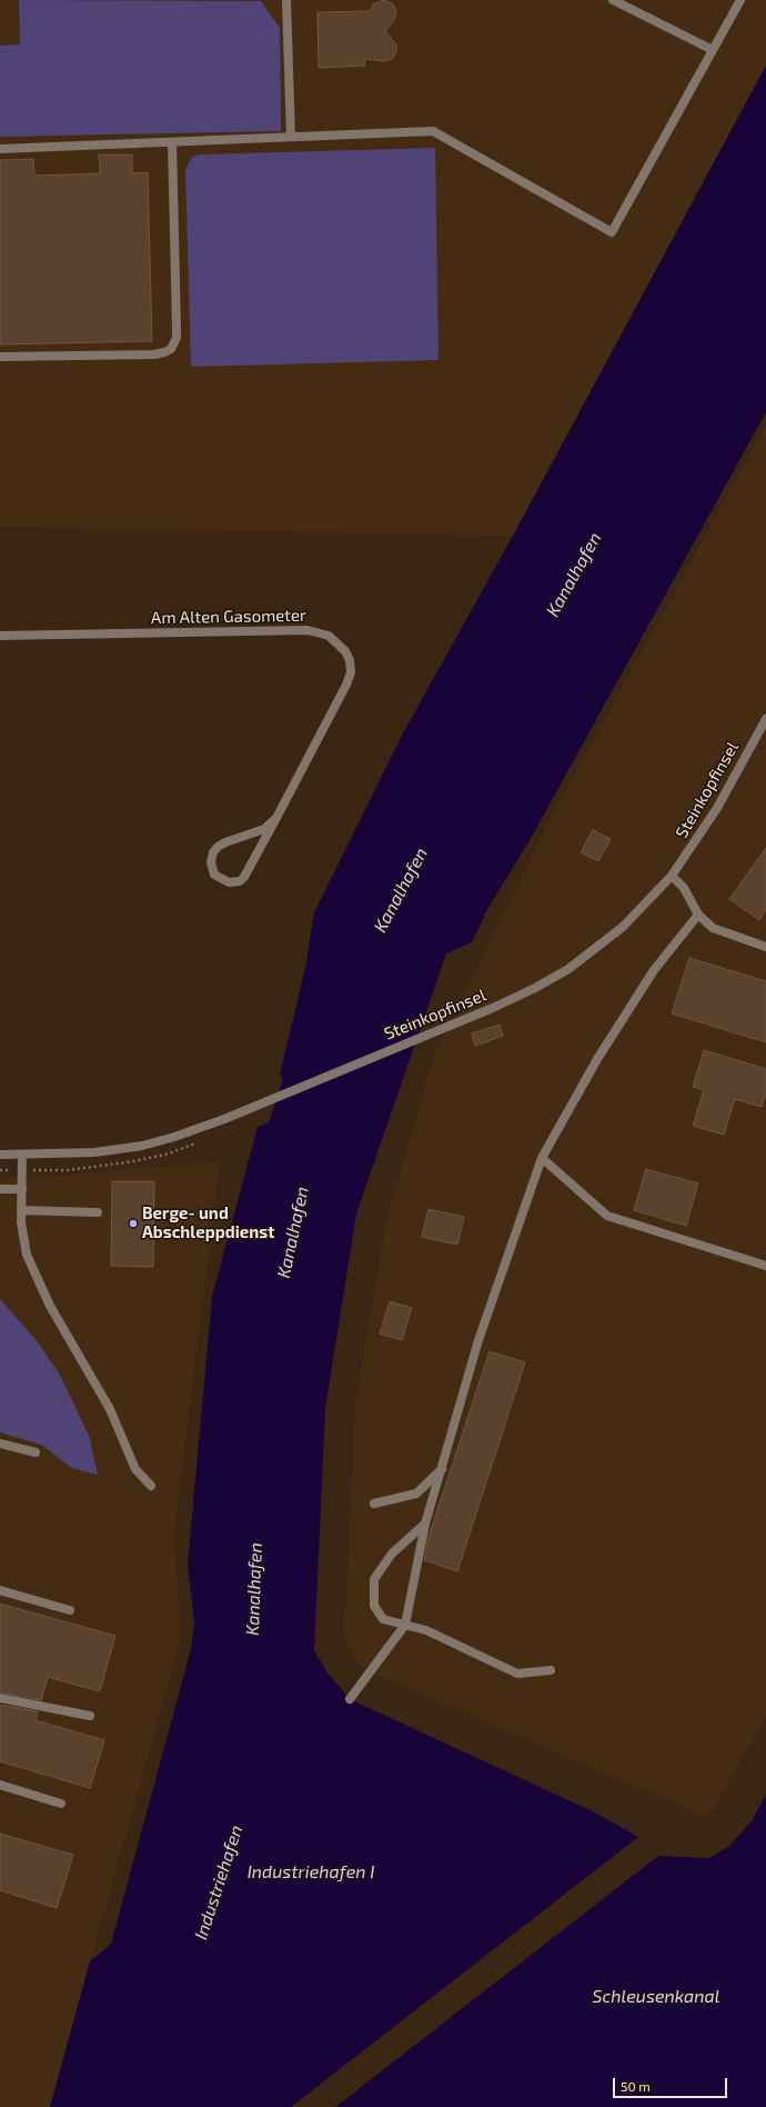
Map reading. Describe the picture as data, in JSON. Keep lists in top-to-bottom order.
{
  "streets": {
    "street": ["Am Alten Gasometer", "Steinkopfinsel"]
  },
  "water": [
    "Kanalhafen",
    "Industriehafen I",
    "Industriehafen",
    "Schleusenkanal"
  ],
  "places": ["Berge- und Abschleppdienst"],
  "scale_bar": "50 m"
}
